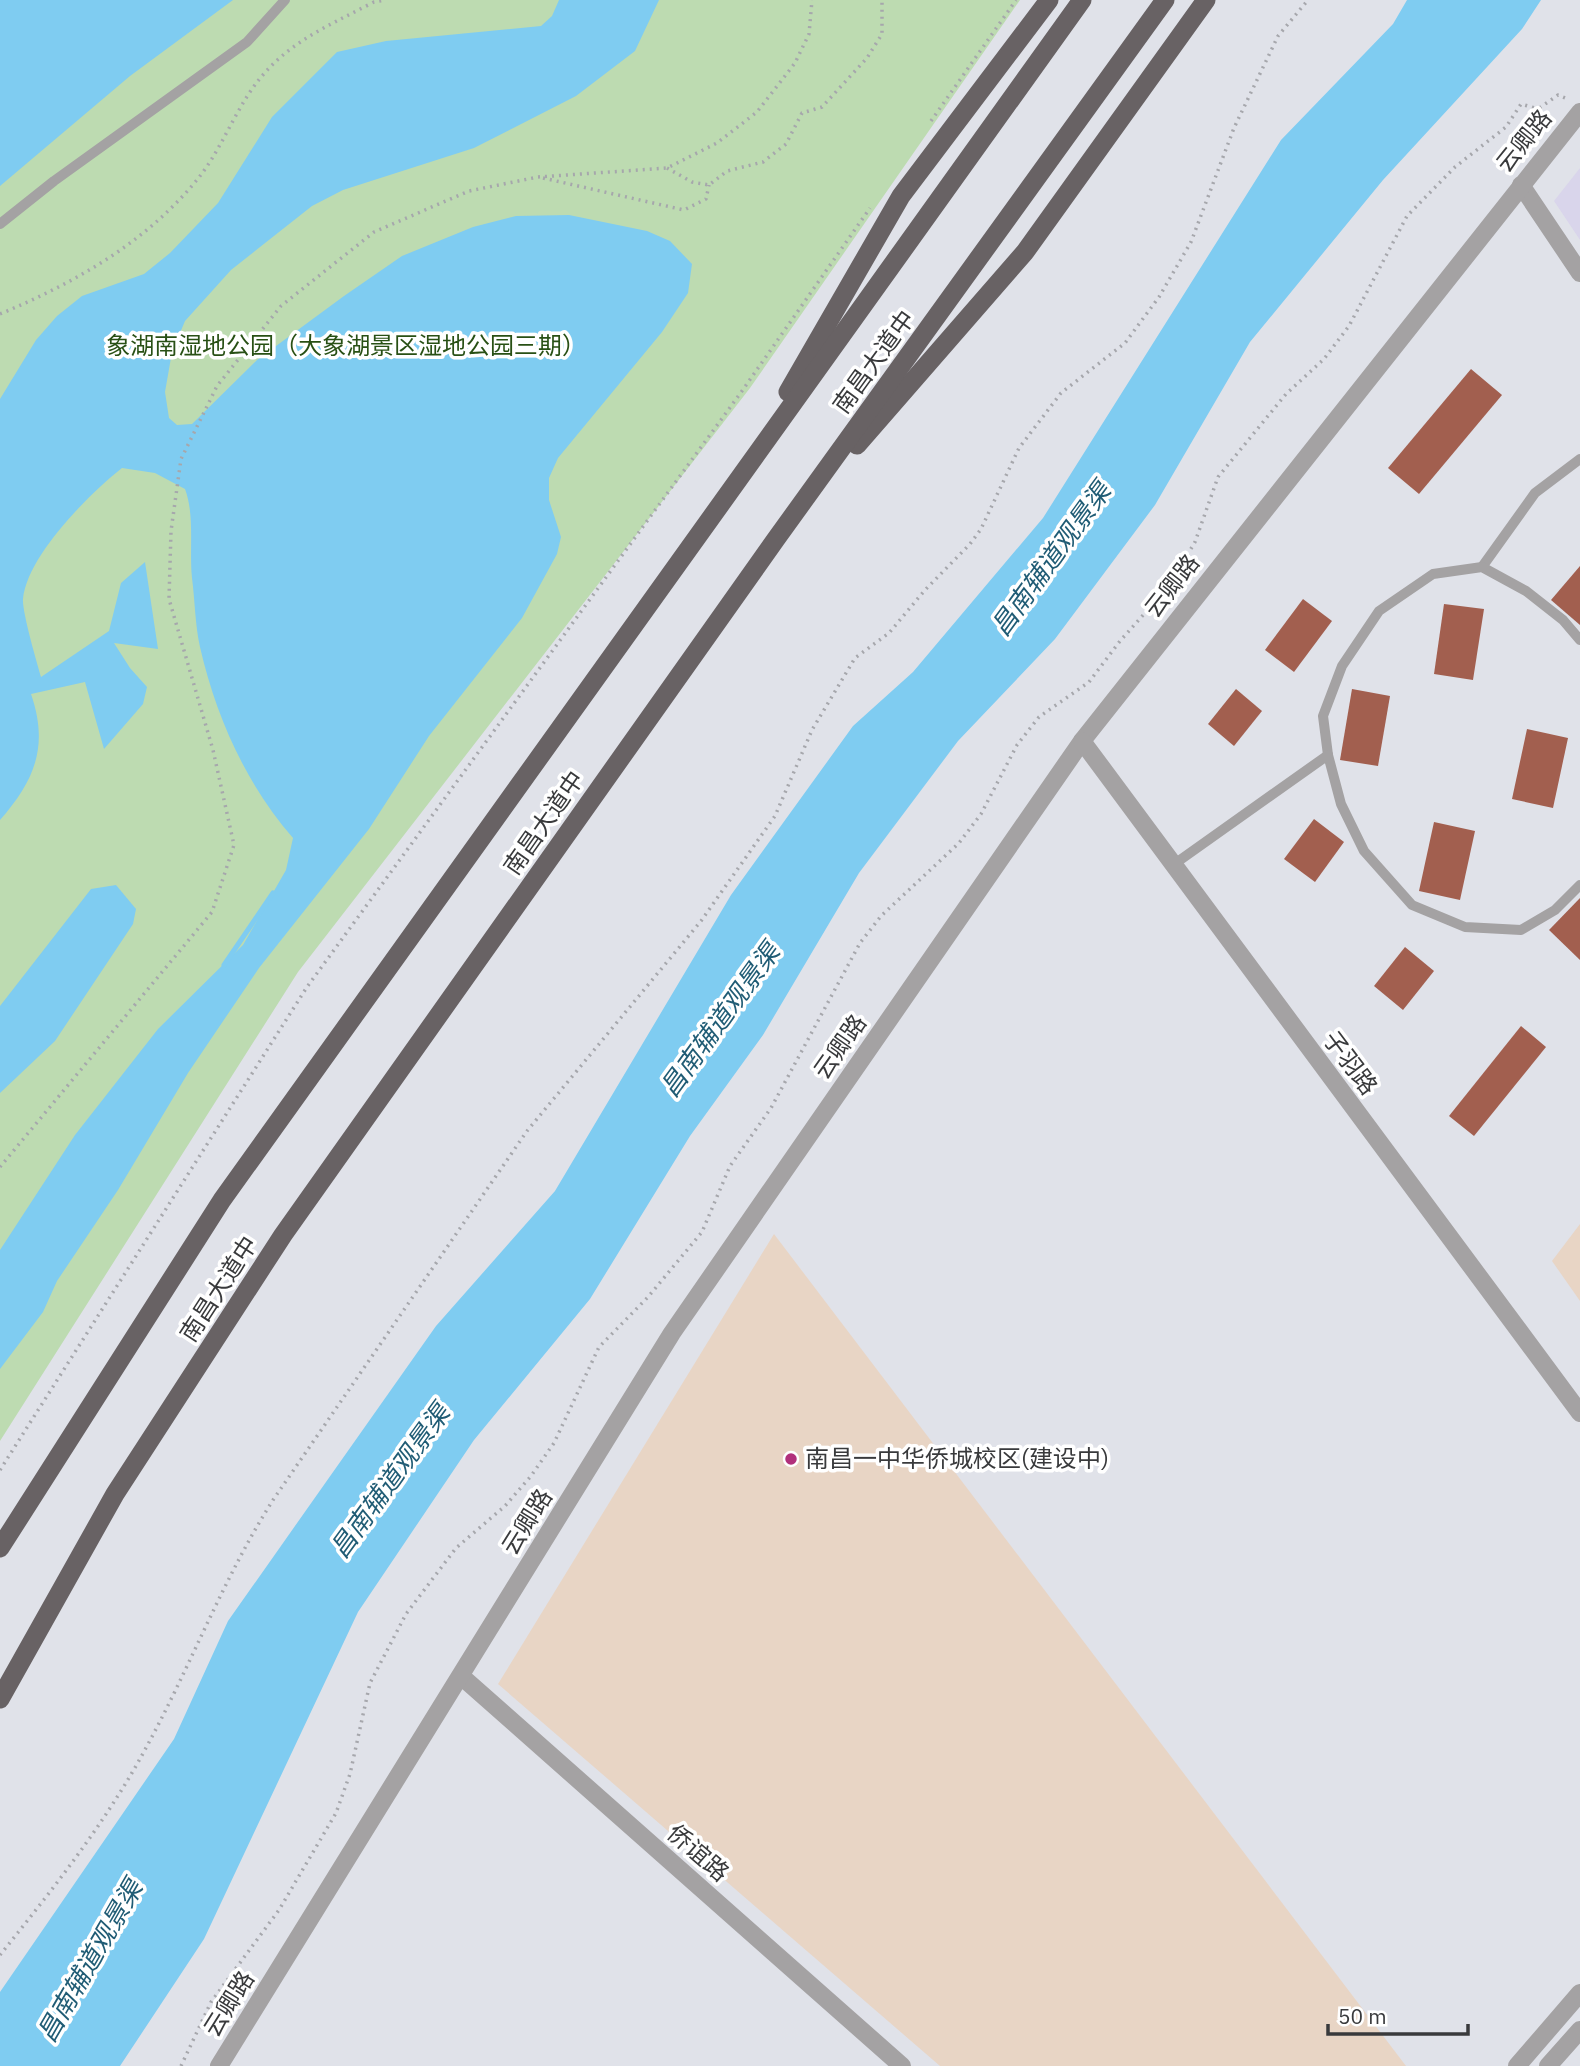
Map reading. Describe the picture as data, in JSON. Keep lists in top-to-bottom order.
{
  "streets": {
    "highway": ["南昌大道中"],
    "street": ["云卿路", "子羽路", "侨谊路"]
  },
  "crossings": [
    ["云卿路", "子羽路"],
    ["云卿路", "侨谊路"]
  ],
  "water": ["昌南辅道观景渠"],
  "parks": ["象湖南湿地公园（大象湖景区湿地公园三期）"],
  "places": ["南昌一中华侨城校区(建设中)"],
  "scale_bar": "50 m"
}
